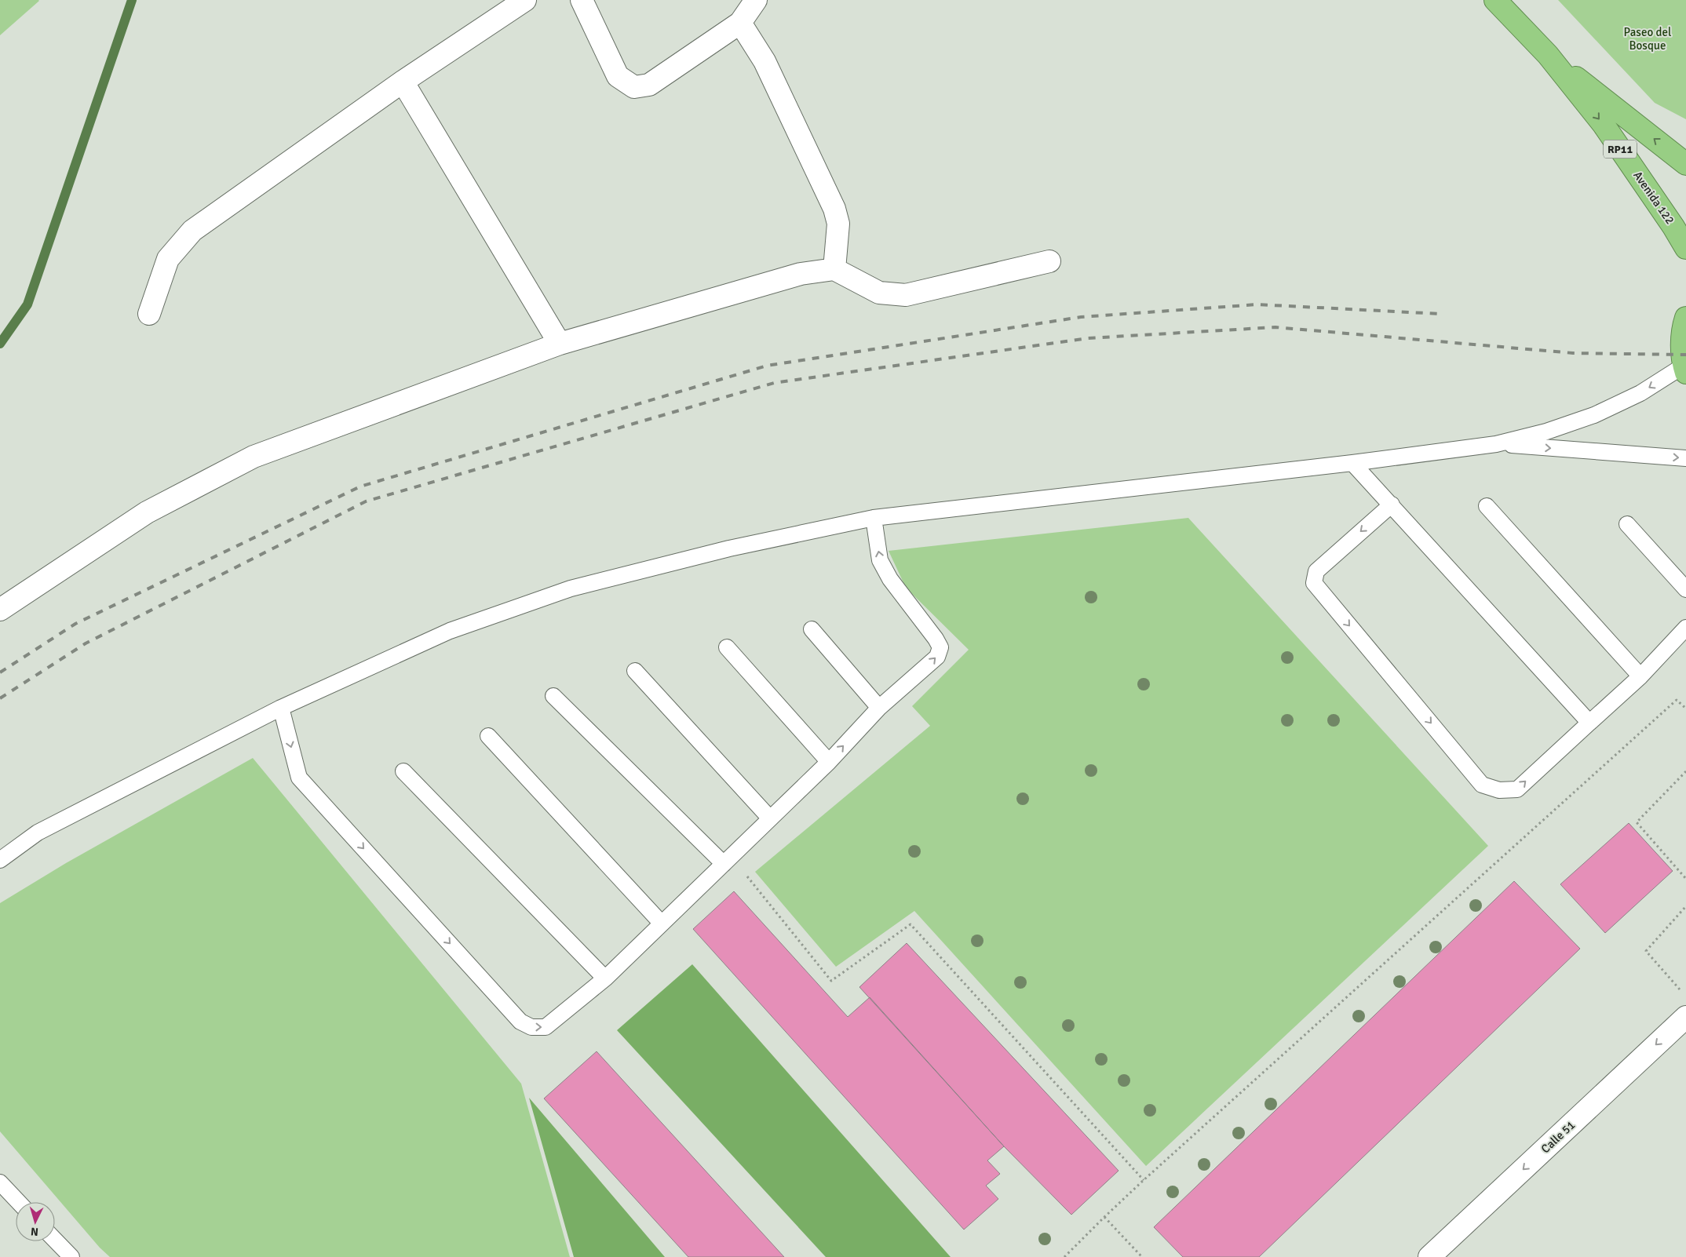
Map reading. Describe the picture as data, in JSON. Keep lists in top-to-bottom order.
{
  "streets": {
    "highway": ["RP11", "Avenida 122"],
    "street": ["Calle 51"]
  },
  "one_way": ["Calle 51"],
  "parks": ["Paseo del Bosque"],
  "north": "bottom"
}
